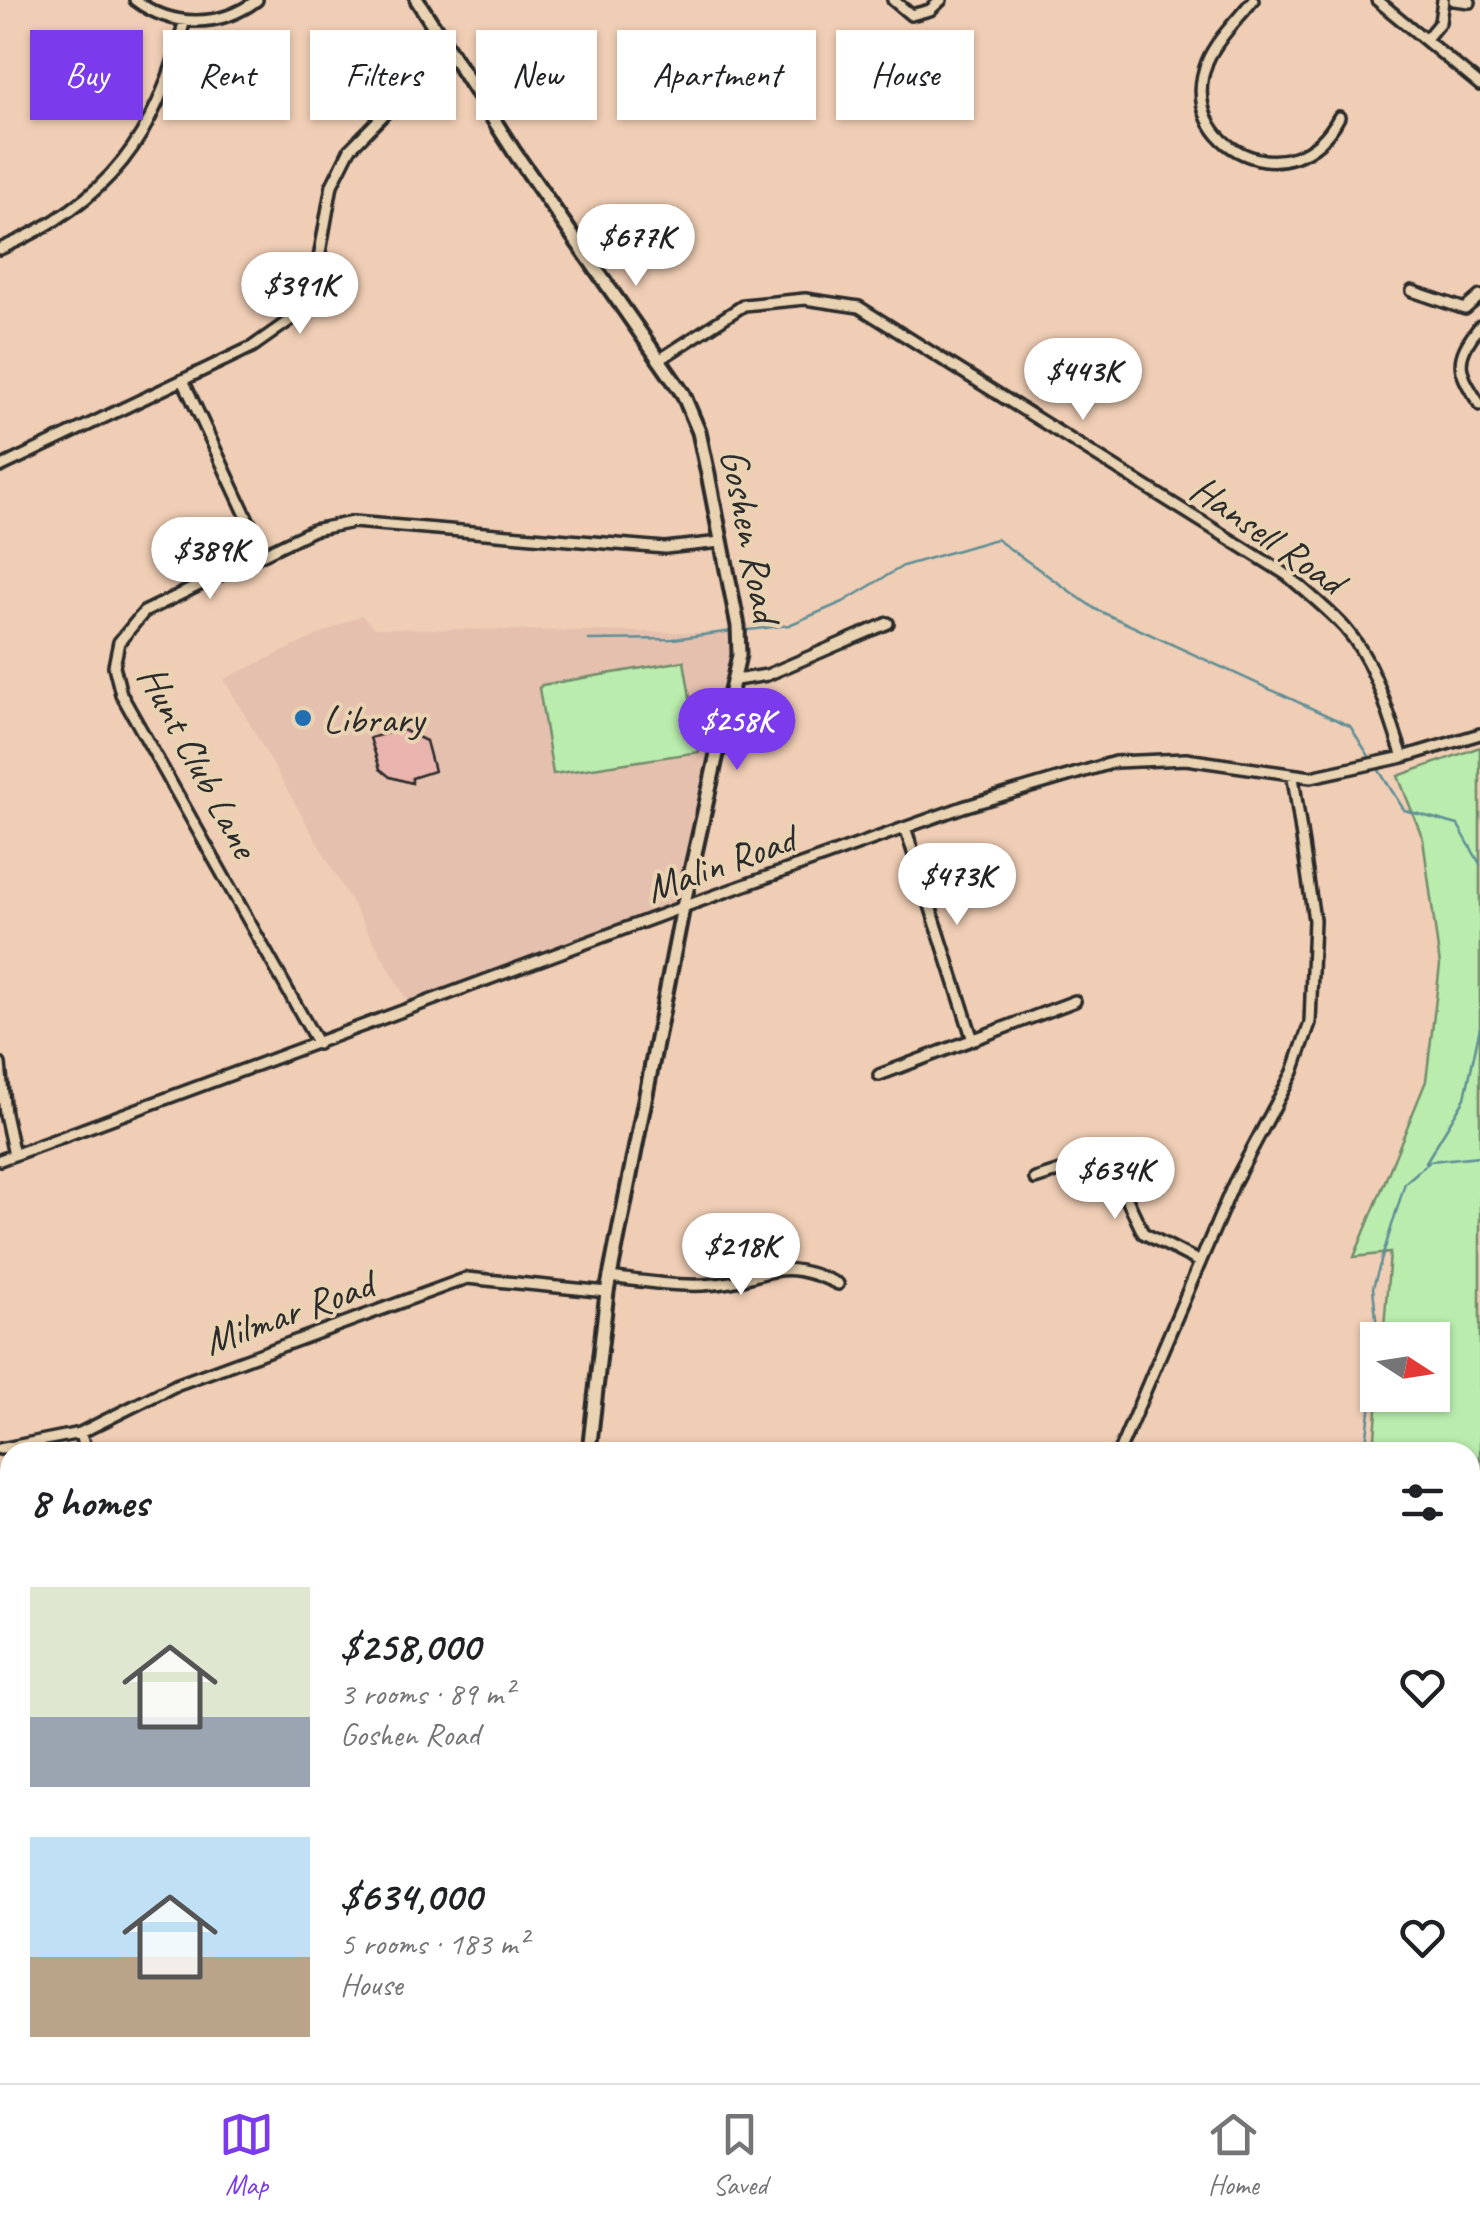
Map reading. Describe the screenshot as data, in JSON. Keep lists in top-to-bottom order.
{
  "streets": {
    "street": [
      "Hansell Road",
      "Goshen Road",
      "Hunt Club Lane",
      "Malin Road",
      "Milmar Road"
    ]
  },
  "crossings": [
    ["Hansell Road", "Goshen Road"],
    ["Hansell Road", "Malin Road"],
    ["Goshen Road", "Hunt Club Lane"],
    ["Goshen Road", "Malin Road"],
    ["Goshen Road", "Milmar Road"],
    ["Hunt Club Lane", "Malin Road"]
  ],
  "places": ["Library"],
  "north": "right",
  "page": {
    "chip": [
      "Buy",
      "Rent",
      "Filters",
      "New",
      "Apartment",
      "House"
    ],
    "price": [
      "$677K",
      "$391K",
      "$443K",
      "$389K",
      "$258K",
      "$473K",
      "$634K",
      "$218K"
    ],
    "heading": "8 homes",
    "list": [
      {
        "name": "$258,000",
        "note": "3 rooms · 89 m² · Goshen Road"
      },
      {
        "name": "$634,000",
        "note": "5 rooms · 183 m² · House"
      }
    ],
    "tabs": ["Map", "Saved", "Home"]
  }
}
